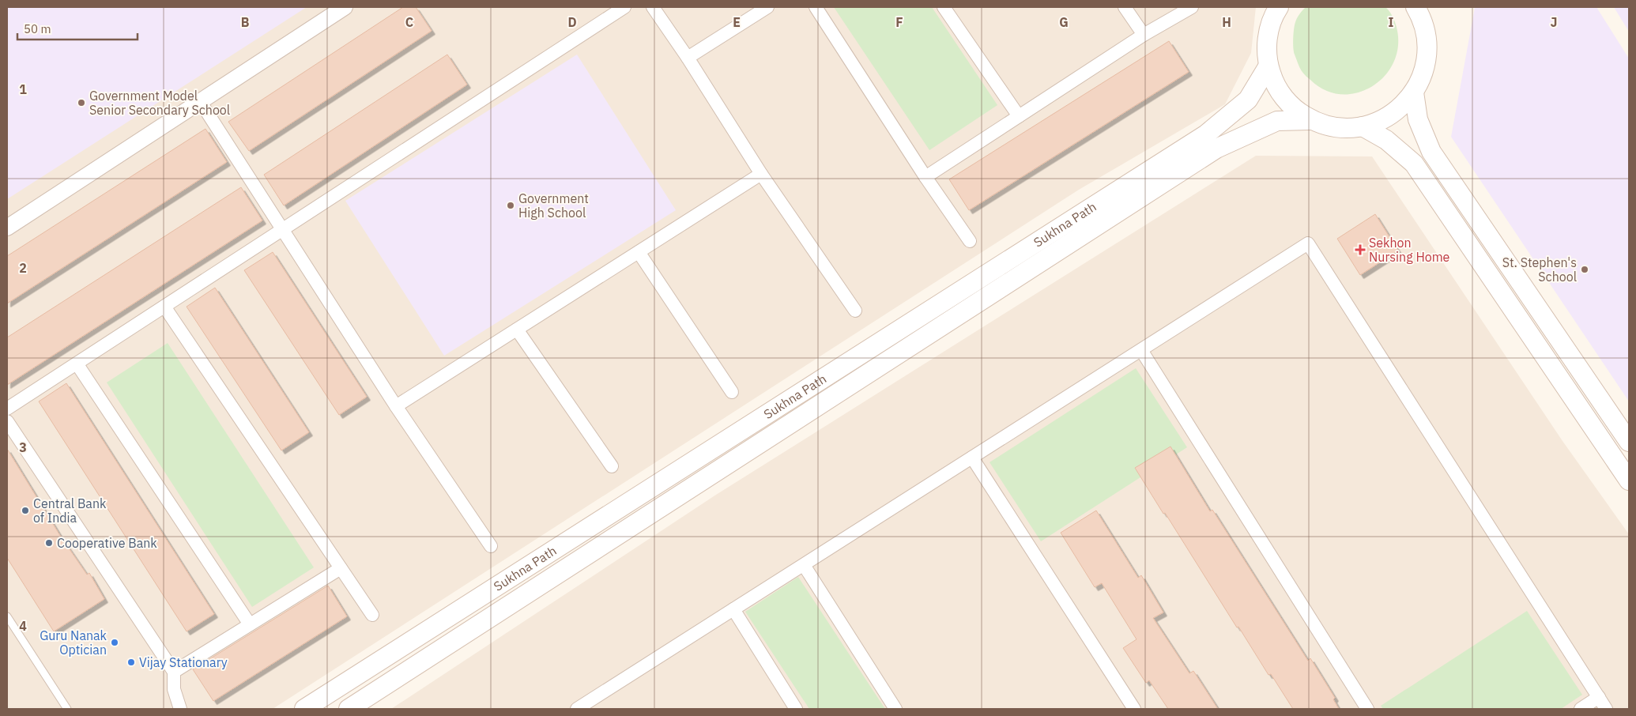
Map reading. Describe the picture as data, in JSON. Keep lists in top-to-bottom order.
{
  "streets": {
    "main road": ["Sukhna Path"]
  },
  "places": {
    "other": [
      "Government Model Senior Secondary School",
      "Government High School",
      "St. Stephen's School",
      "Central Bank of India",
      "Cooperative Bank",
      "Guru Nanak Optician",
      "Vijay Stationary"
    ],
    "health": ["Sekhon Nursing Home"]
  },
  "scale_bar": "50 m",
  "grid": {
    "columns": [
      "B",
      "C",
      "D",
      "E",
      "F",
      "G",
      "H",
      "I",
      "J"
    ],
    "rows": [
      "1",
      "2",
      "3",
      "4"
    ]
  }
}
